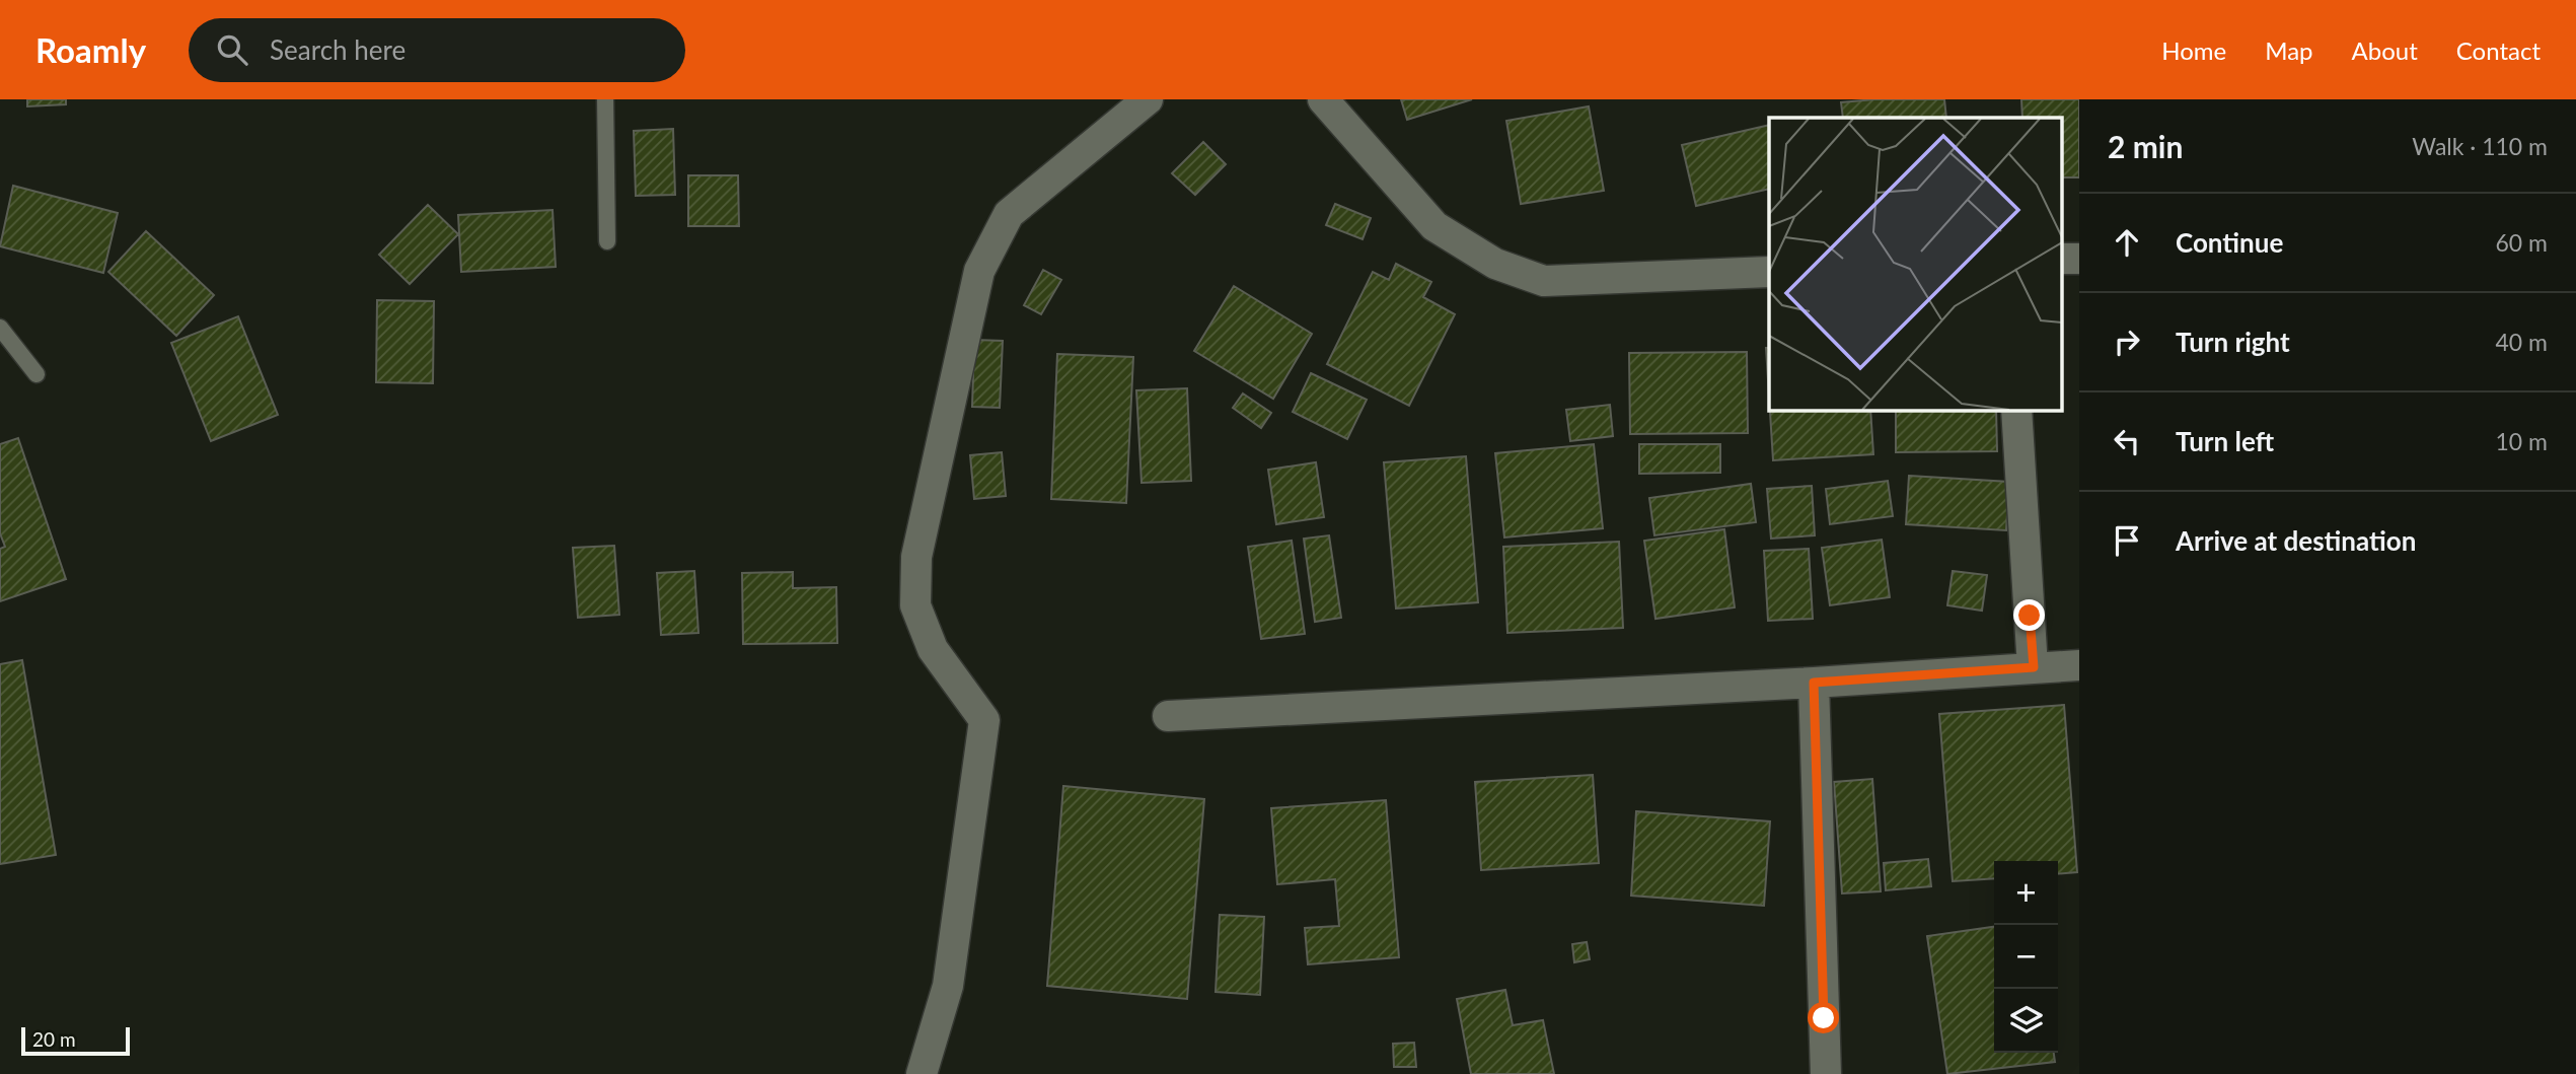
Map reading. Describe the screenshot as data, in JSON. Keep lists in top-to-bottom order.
{
  "scale_bar": "20 m",
  "page": {
    "header": "Roamly",
    "search": "Search here",
    "nav": [
      "Home",
      "Map",
      "About",
      "Contact"
    ],
    "heading": ["2 min", "Walk · 110 m"],
    "list": [
      ["Continue", "60 m"],
      ["Turn right", "40 m"],
      ["Turn left", "10 m"],
      "Arrive at destination"
    ],
    "map_buttons": ["+", "−"],
    "scale": "20 m"
  }
}
